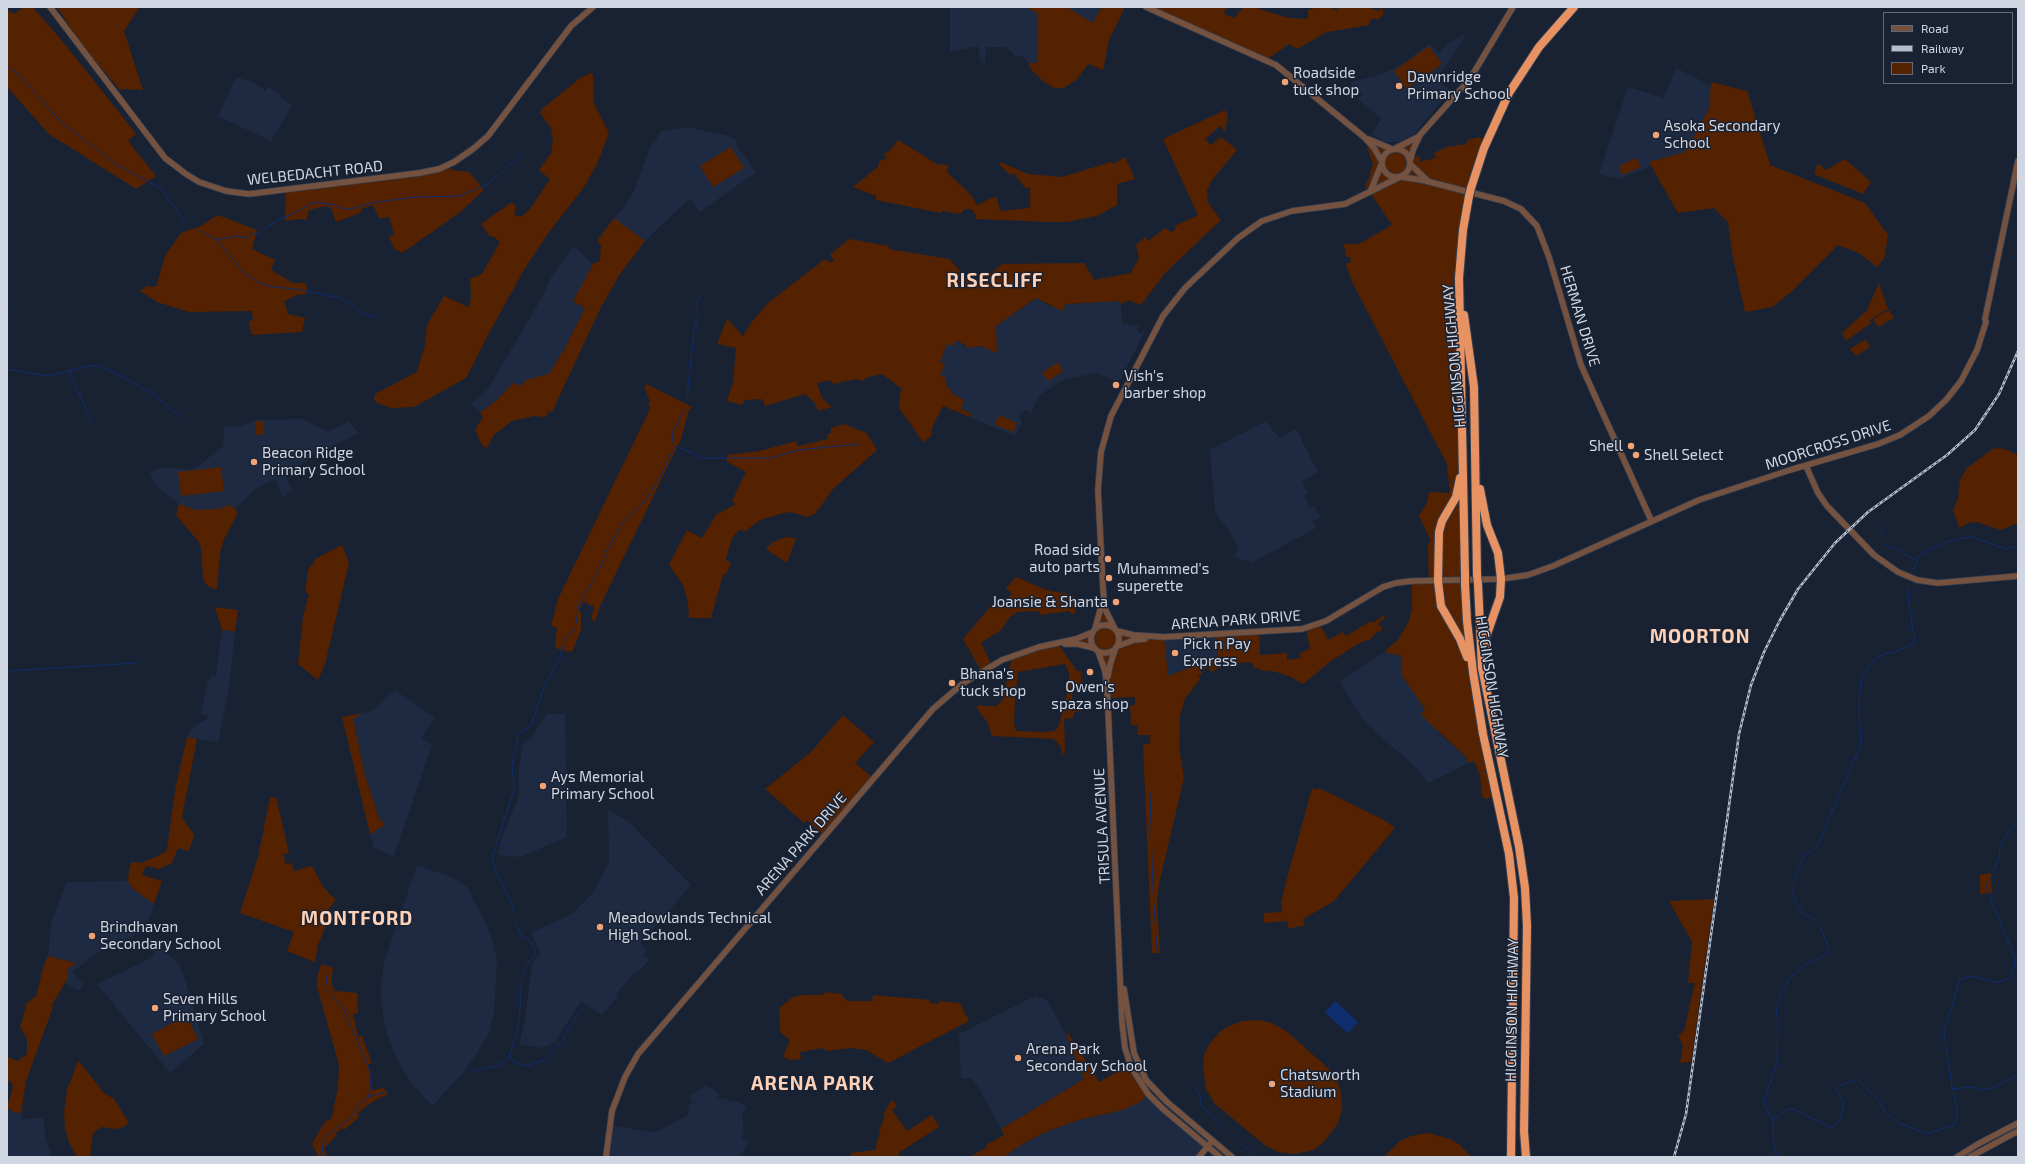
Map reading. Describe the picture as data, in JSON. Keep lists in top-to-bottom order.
{
  "streets": {
    "highway": ["HIGGINSON HIGHWAY"],
    "street": [
      "WELBEDACHT ROAD",
      "HERMAN DRIVE",
      "MOORCROSS DRIVE",
      "ARENA PARK DRIVE",
      "TRISULA AVENUE"
    ]
  },
  "crossings": [
    ["HERMAN DRIVE", "MOORCROSS DRIVE"],
    ["HIGGINSON HIGHWAY", "MOORCROSS DRIVE"],
    ["HIGGINSON HIGHWAY", "ARENA PARK DRIVE"],
    ["MOORCROSS DRIVE", "ARENA PARK DRIVE"],
    ["ARENA PARK DRIVE", "TRISULA AVENUE"]
  ],
  "districts": [
    "RISECLIFF",
    "MOORTON",
    "MONTFORD",
    "ARENA PARK"
  ],
  "places": [
    "Roadside tuck shop",
    "Dawnridge Primary School",
    "Asoka Secondary School",
    "Vish's barber shop",
    "Shell",
    "Shell Select",
    "Beacon Ridge Primary School",
    "Road side auto parts",
    "Muhammed's superette",
    "Joansie & Shanta",
    "Pick n Pay Express",
    "Owen's spaza shop",
    "Bhana's tuck shop",
    "Ays Memorial Primary School",
    "Meadowlands Technical High School.",
    "Brindhavan Secondary School",
    "Seven Hills Primary School",
    "Arena Park Secondary School",
    "Chatsworth Stadium"
  ],
  "legend": ["Road", "Railway", "Park"]
}
